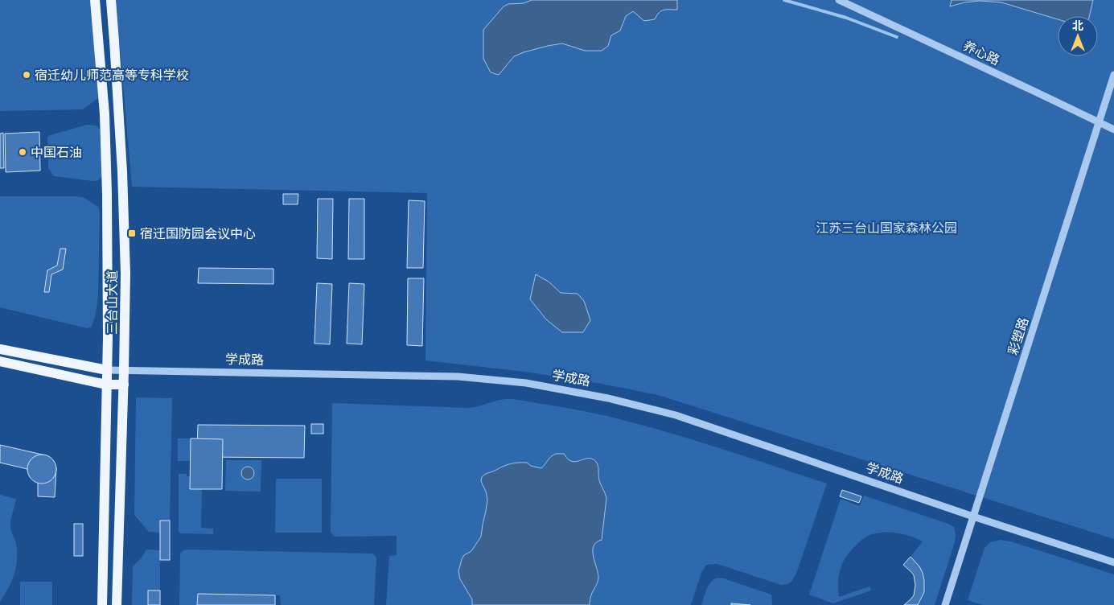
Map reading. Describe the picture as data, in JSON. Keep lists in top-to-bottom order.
{
  "streets": {
    "main road": ["三台山大道", "学成路"],
    "street": ["养心路", "彩塑路"]
  },
  "crossings": [
    ["养心路", "彩塑路"],
    ["三台山大道", "学成路"],
    ["彩塑路", "学成路"]
  ],
  "parks": ["江苏三台山国家森林公园"],
  "places": {
    "other": ["宿迁幼儿师范高等专科学校", "中国石油"],
    "transit": ["宿迁国防园会议中心"]
  },
  "north": "top"
}
